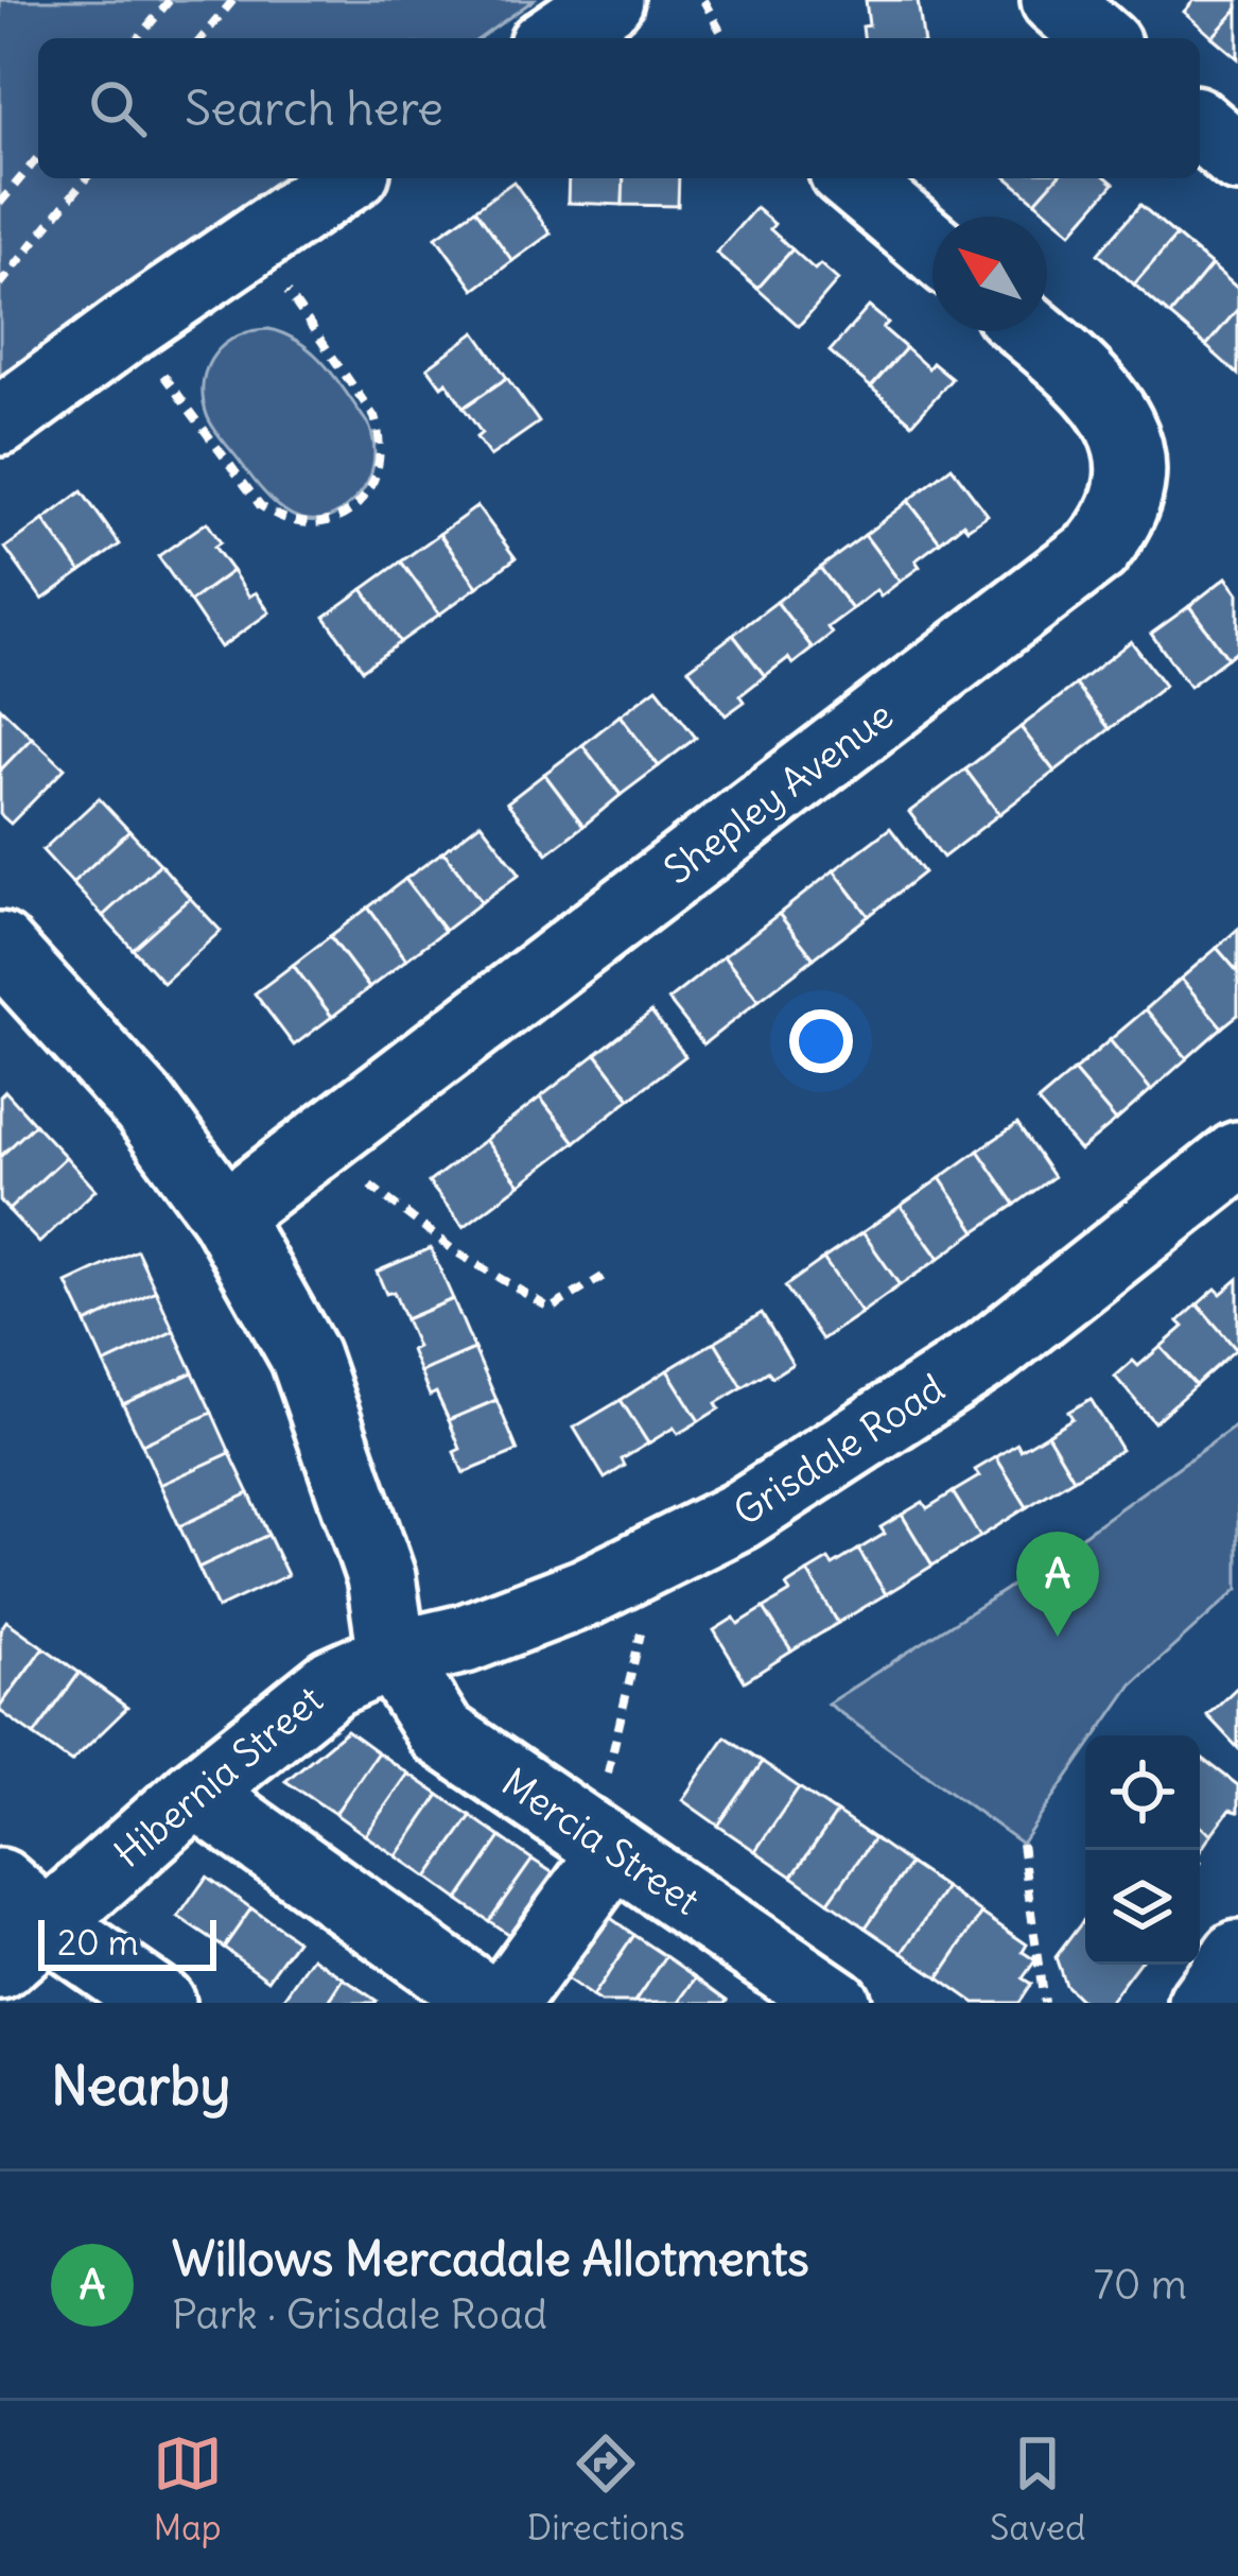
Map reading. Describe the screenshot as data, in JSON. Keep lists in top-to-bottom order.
{
  "streets": {
    "street": [
      "Shepley Avenue",
      "Grisdale Road",
      "Hibernia Street",
      "Mercia Street"
    ]
  },
  "crossings": [
    ["Grisdale Road", "Hibernia Street"],
    ["Grisdale Road", "Mercia Street"],
    ["Hibernia Street", "Mercia Street"]
  ],
  "scale_bar": "20 m",
  "north": "top left",
  "page": {
    "search": "Search here",
    "pins": "A",
    "scale": "20 m",
    "heading": "Nearby",
    "list": [
      {
        "mark": "A",
        "name": "Willows Mercadale Allotments",
        "note": "Park · Grisdale Road",
        "value": "70 m"
      }
    ],
    "nav": ["Map", "Directions", "Saved"]
  }
}
